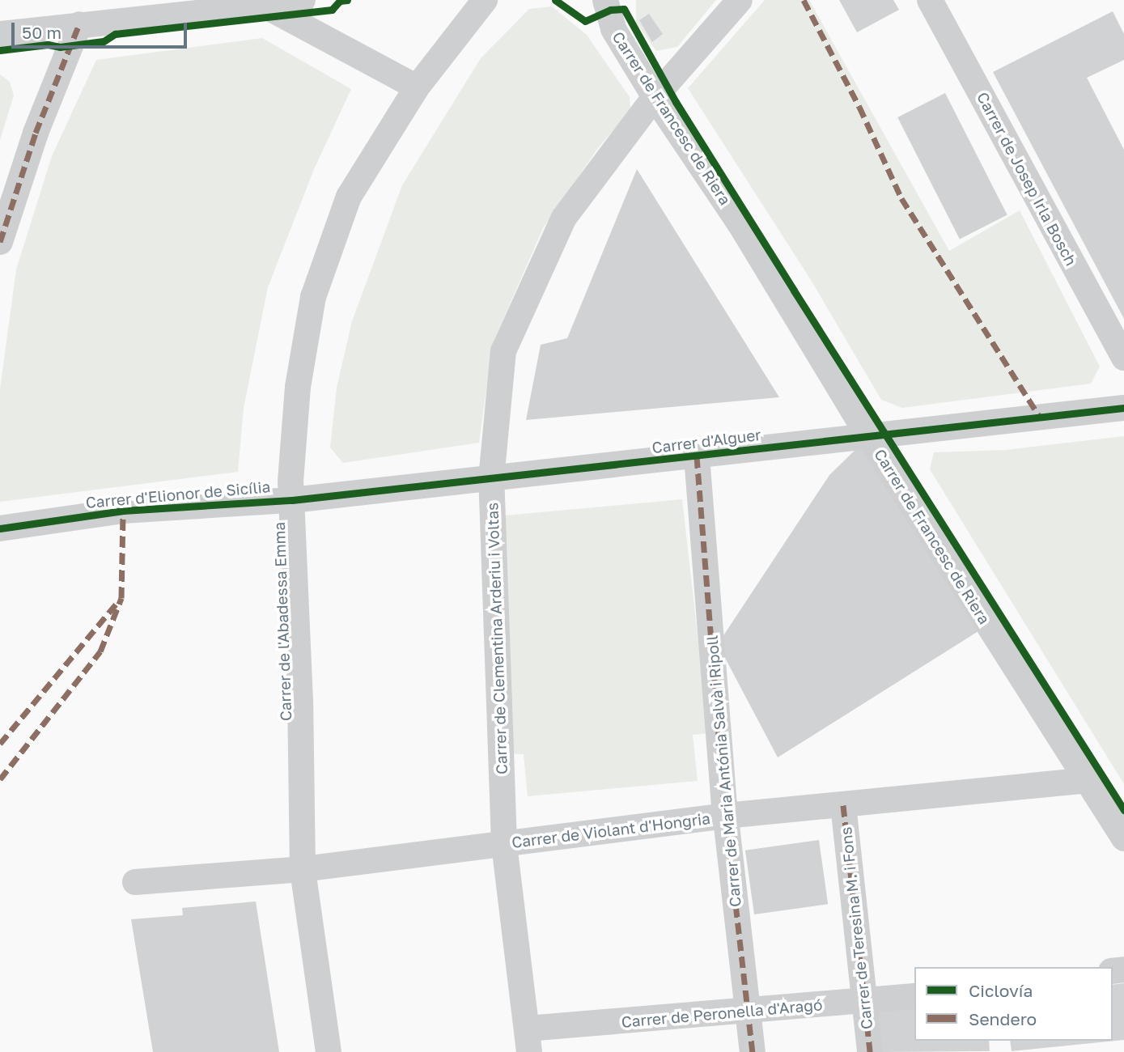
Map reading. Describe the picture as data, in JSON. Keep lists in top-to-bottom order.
{
  "streets": {
    "street": [
      "Carrer de Francesc de Riera",
      "Carrer de Josep Irla Bosch",
      "Carrer d'Alguer",
      "Carrer d'Elionor de Sicília",
      "Carrer de l'Abadessa Emma",
      "Carrer de Clementina Arderiu i Voltas",
      "Carrer de Maria Antónia Salvà i Ripoll",
      "Carrer de Violant d'Hongria",
      "Carrer de Teresina M. i Fons",
      "Carrer de Peronella d'Aragó"
    ]
  },
  "crossings": [
    ["Carrer de Francesc de Riera", "Carrer d'Alguer"],
    ["Carrer de Francesc de Riera", "Carrer de Clementina Arderiu i Voltas"],
    ["Carrer de Francesc de Riera", "Carrer de Violant d'Hongria"],
    ["Carrer d'Alguer", "Carrer d'Elionor de Sicília"],
    ["Carrer d'Alguer", "Carrer de l'Abadessa Emma"],
    ["Carrer d'Alguer", "Carrer de Clementina Arderiu i Voltas"],
    ["Carrer d'Alguer", "Carrer de Maria Antónia Salvà i Ripoll"],
    ["Carrer d'Elionor de Sicília", "Carrer de l'Abadessa Emma"],
    ["Carrer de l'Abadessa Emma", "Carrer de Violant d'Hongria"],
    ["Carrer de Clementina Arderiu i Voltas", "Carrer de Violant d'Hongria"],
    ["Carrer de Clementina Arderiu i Voltas", "Carrer de Peronella d'Aragó"],
    ["Carrer de Maria Antónia Salvà i Ripoll", "Carrer de Violant d'Hongria"],
    ["Carrer de Maria Antónia Salvà i Ripoll", "Carrer de Peronella d'Aragó"],
    ["Carrer de Violant d'Hongria", "Carrer de Teresina M. i Fons"],
    ["Carrer de Teresina M. i Fons", "Carrer de Peronella d'Aragó"]
  ],
  "legend": ["Ciclovía", "Sendero"],
  "scale_bar": "50 m"
}
